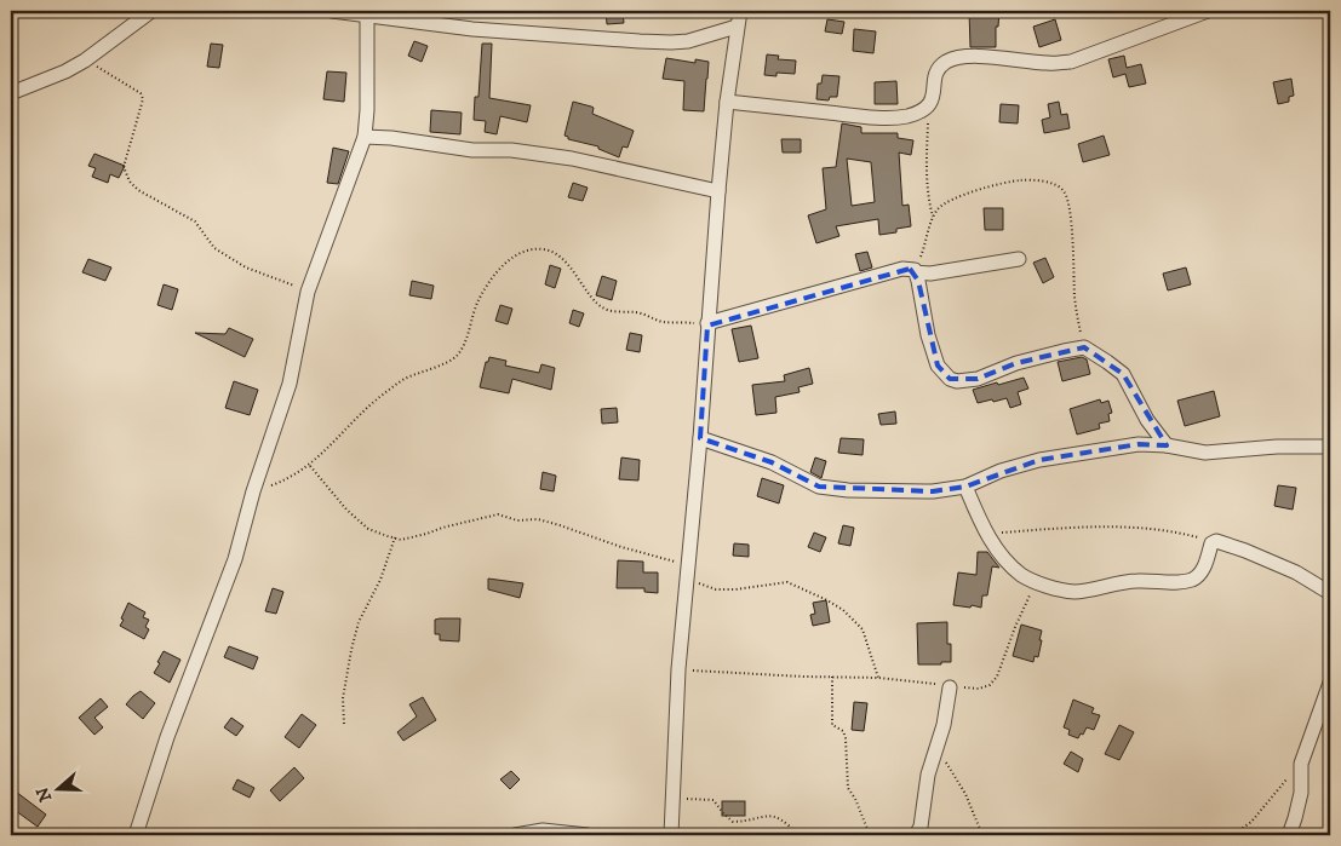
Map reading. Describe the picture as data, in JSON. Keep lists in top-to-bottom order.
{
  "north": "left"
}
